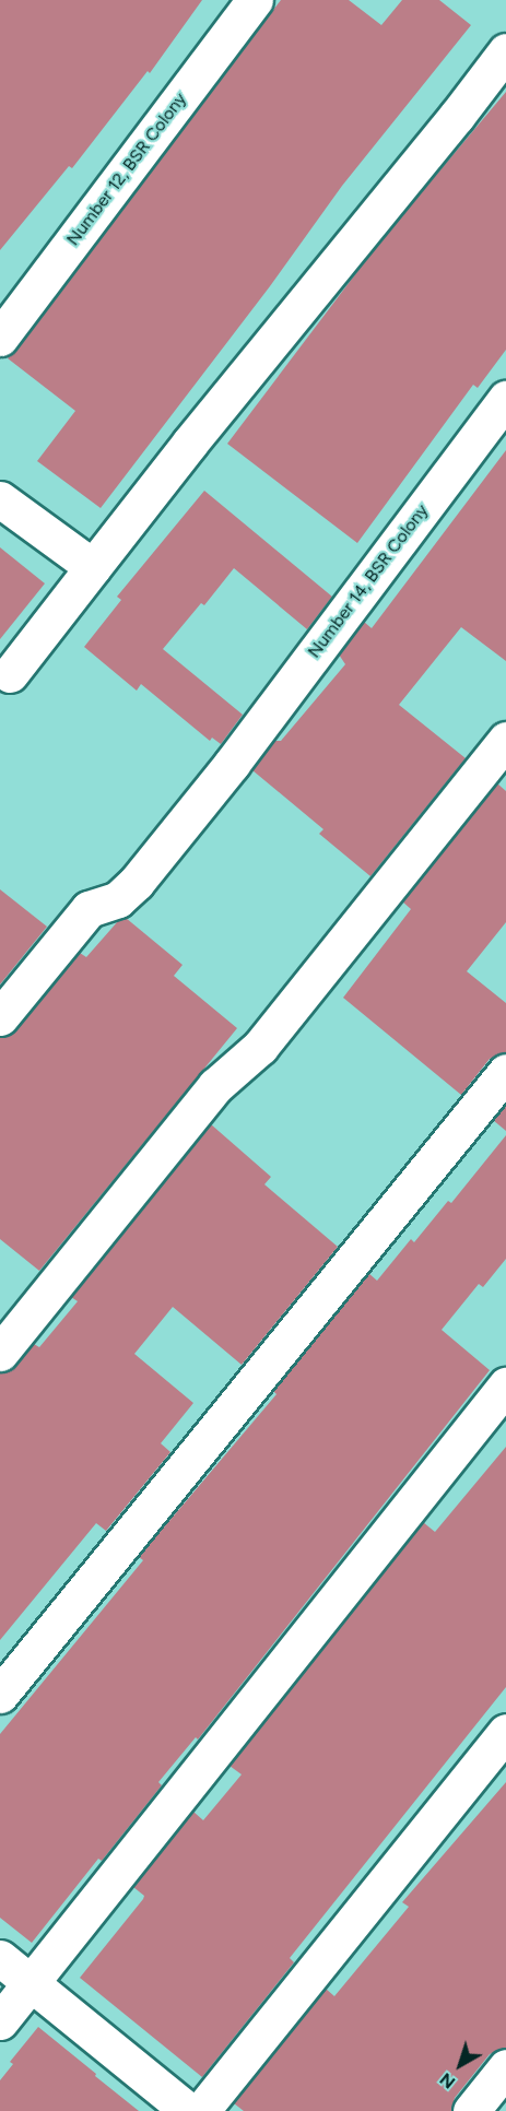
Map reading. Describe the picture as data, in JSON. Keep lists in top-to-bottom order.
{
  "streets": {
    "street": ["Number 12, BSR Colony", "Number 14, BSR Colony"]
  },
  "north": "bottom left"
}
